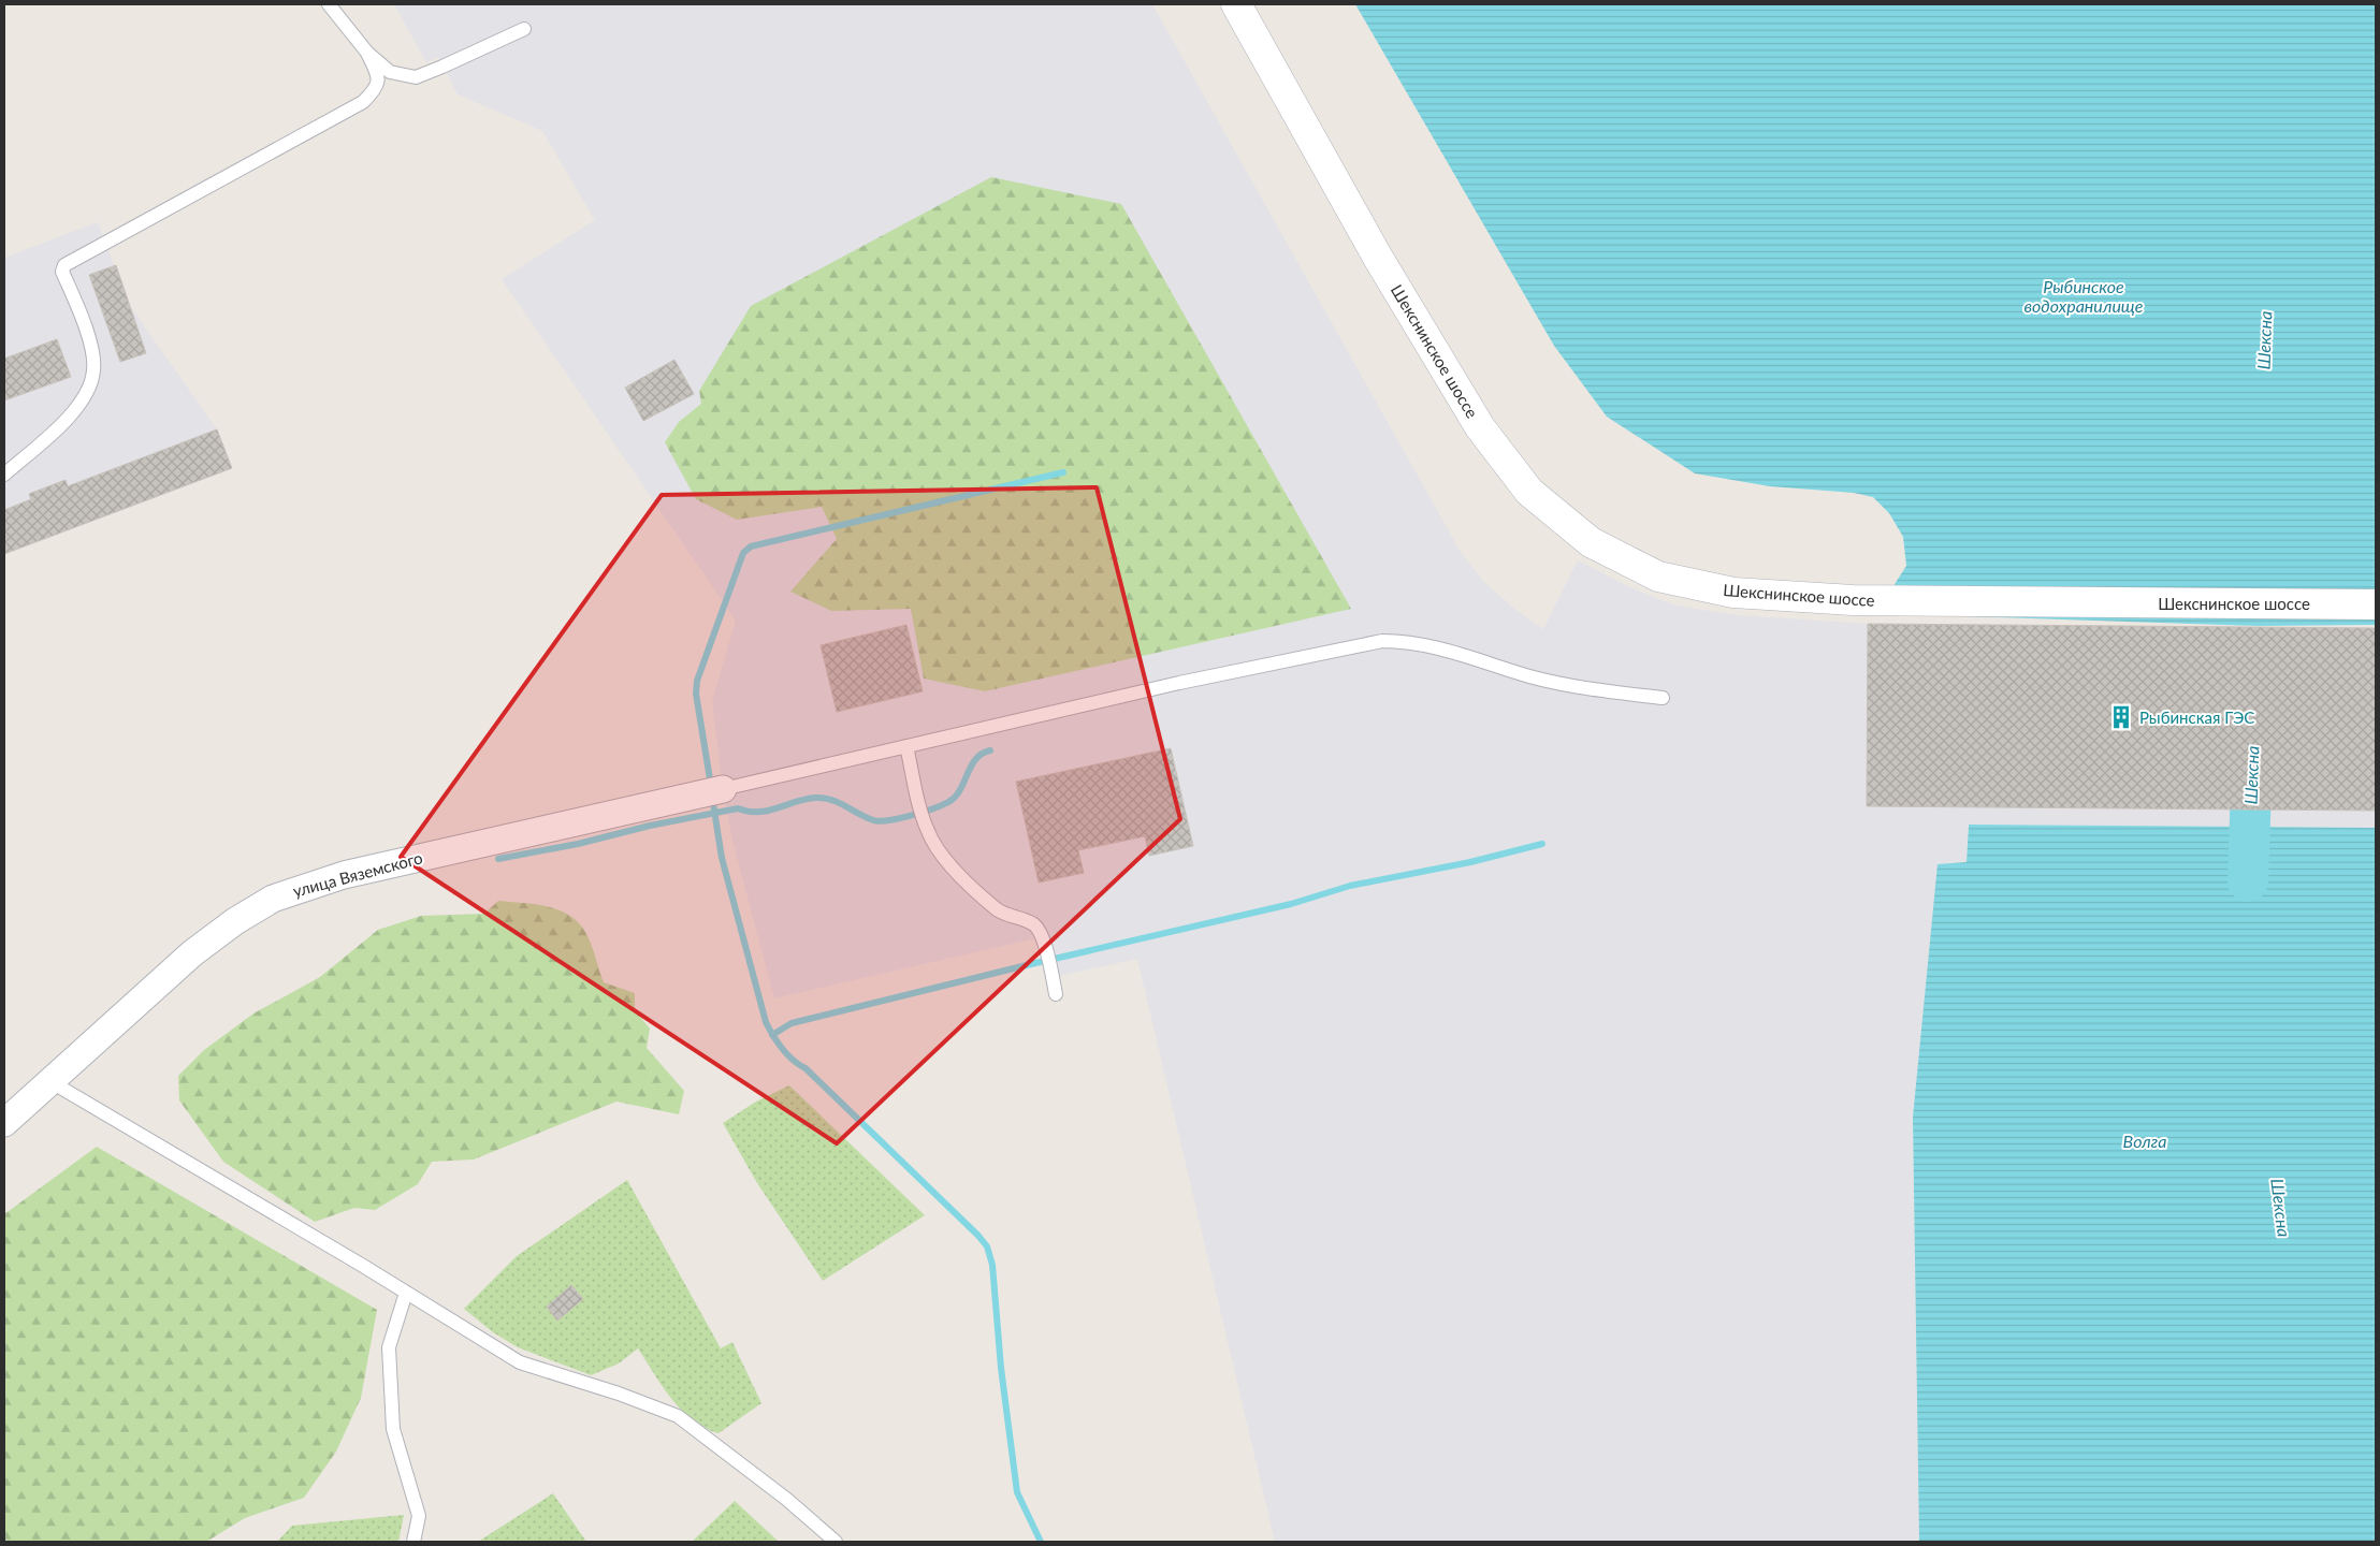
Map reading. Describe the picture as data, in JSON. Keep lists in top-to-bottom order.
{
  "streets": {
    "main road": ["Шекснинское шоссе"],
    "street": ["улица Вяземского"]
  },
  "water": ["Рыбинское водохранилище", "Шексна", "Волга"],
  "places": {
    "building": ["Рыбинская ГЭС"]
  }
}
